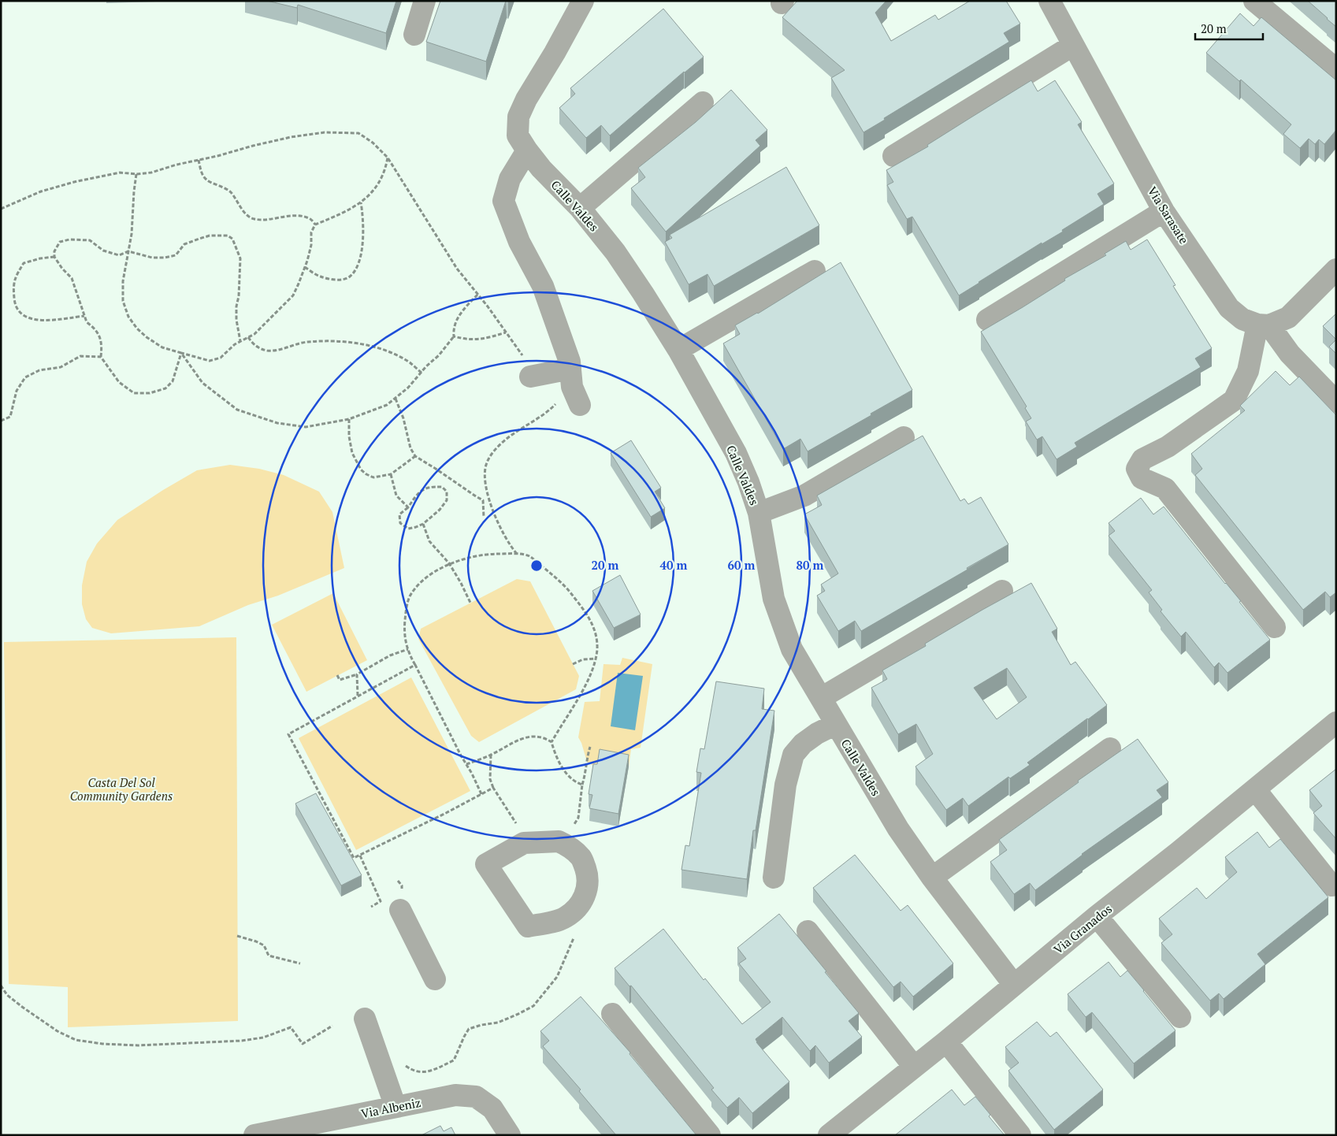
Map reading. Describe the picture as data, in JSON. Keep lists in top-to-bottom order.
{
  "streets": {
    "street": [
      "Calle Valdes",
      "Via Sarasate",
      "Via Granados",
      "Via Albeniz"
    ]
  },
  "crossings": [
    ["Calle Valdes", "Via Granados"]
  ],
  "parks": ["Casta Del Sol Community Gardens"],
  "scale_bar": "20 m",
  "rings": [
    "20 m",
    "40 m",
    "60 m",
    "80 m"
  ]
}
